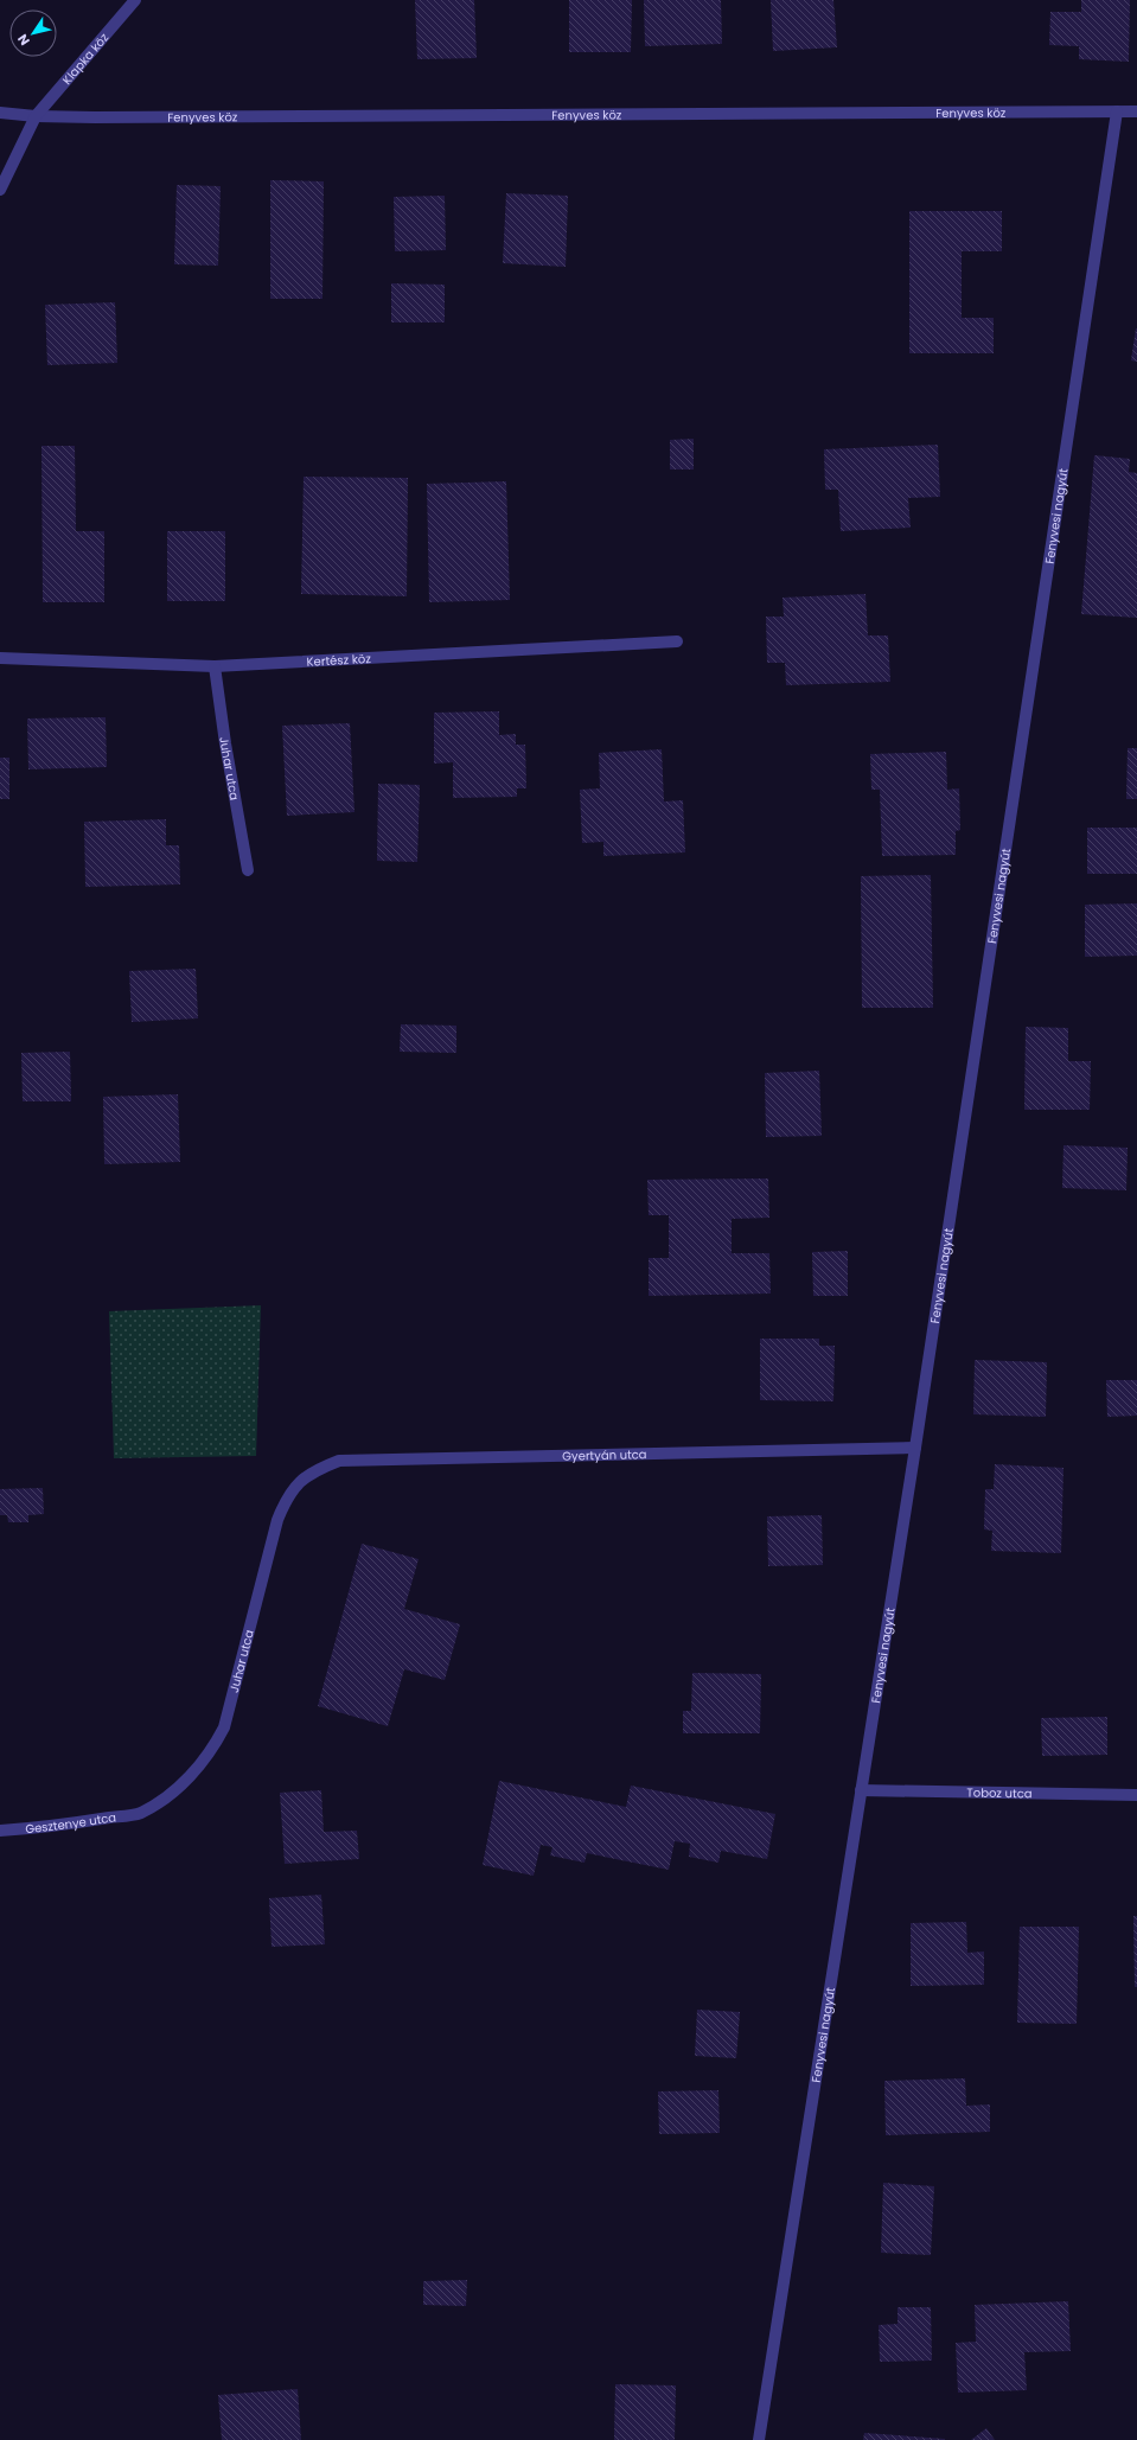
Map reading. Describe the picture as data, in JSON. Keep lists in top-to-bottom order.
{
  "streets": {
    "street": [
      "Klapka köz",
      "Fenyves köz",
      "Fenyvesi nagyút",
      "Kertész köz",
      "Juhar utca",
      "Gyertyán utca",
      "Toboz utca",
      "Gesztenye utca"
    ]
  },
  "crossings": [
    ["Klapka köz", "Fenyves köz"],
    ["Fenyves köz", "Fenyvesi nagyút"],
    ["Fenyvesi nagyút", "Gyertyán utca"],
    ["Fenyvesi nagyút", "Toboz utca"],
    ["Kertész köz", "Juhar utca"],
    ["Juhar utca", "Gyertyán utca"],
    ["Juhar utca", "Gesztenye utca"]
  ],
  "north": "bottom left"
}
